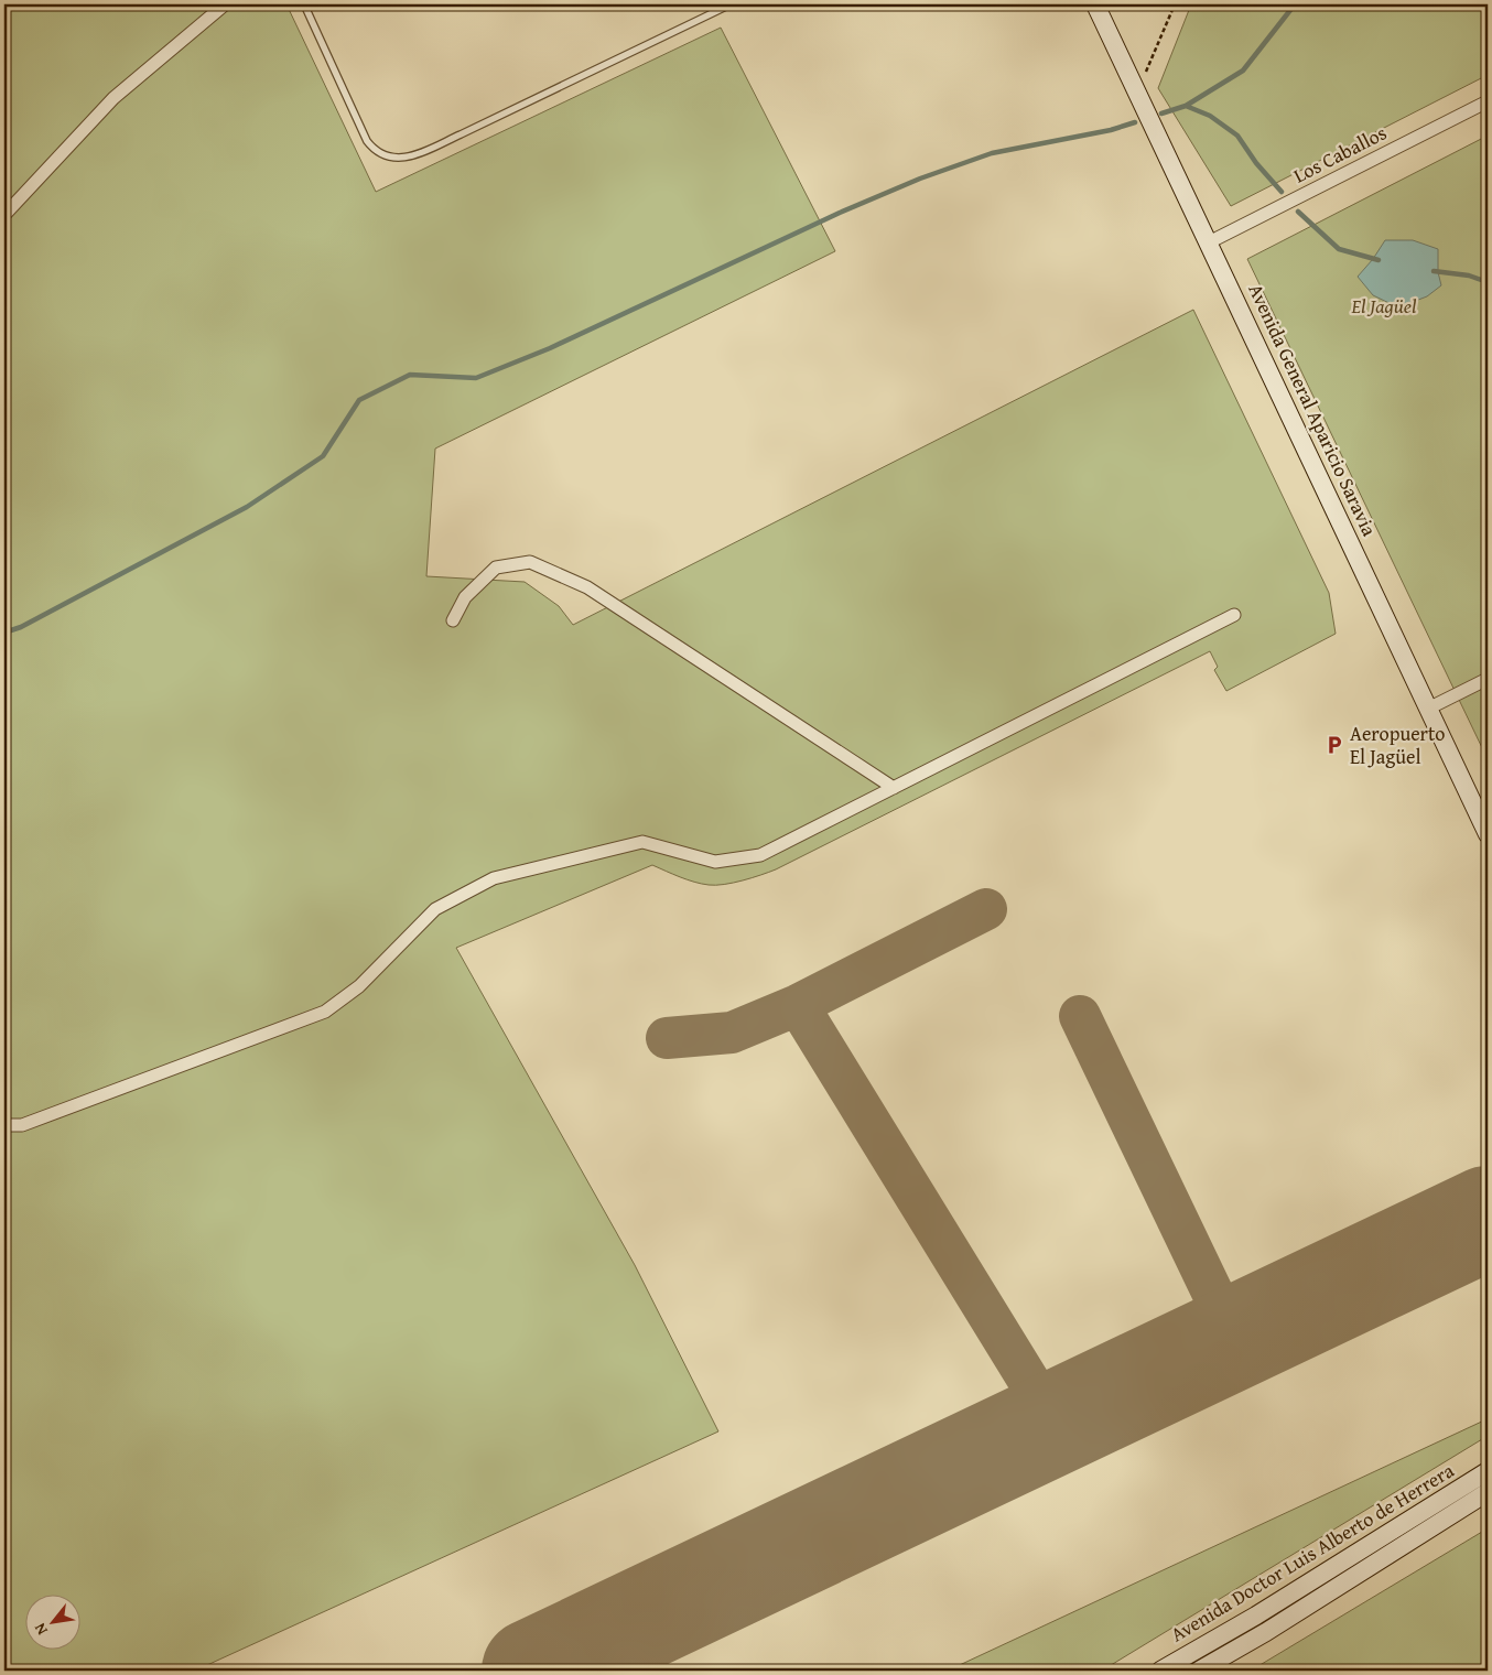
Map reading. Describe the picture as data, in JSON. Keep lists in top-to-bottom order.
{
  "streets": {
    "main road": ["Avenida General Aparicio Saravia", "Avenida Doctor Luis Alberto de Herrera"],
    "street": ["Los Caballos"]
  },
  "crossings": [
    ["Los Caballos", "Avenida General Aparicio Saravia"]
  ],
  "parks": ["El Jagüel"],
  "places": {
    "parking": ["Aeropuerto El Jagüel"]
  },
  "north": "bottom left"
}
